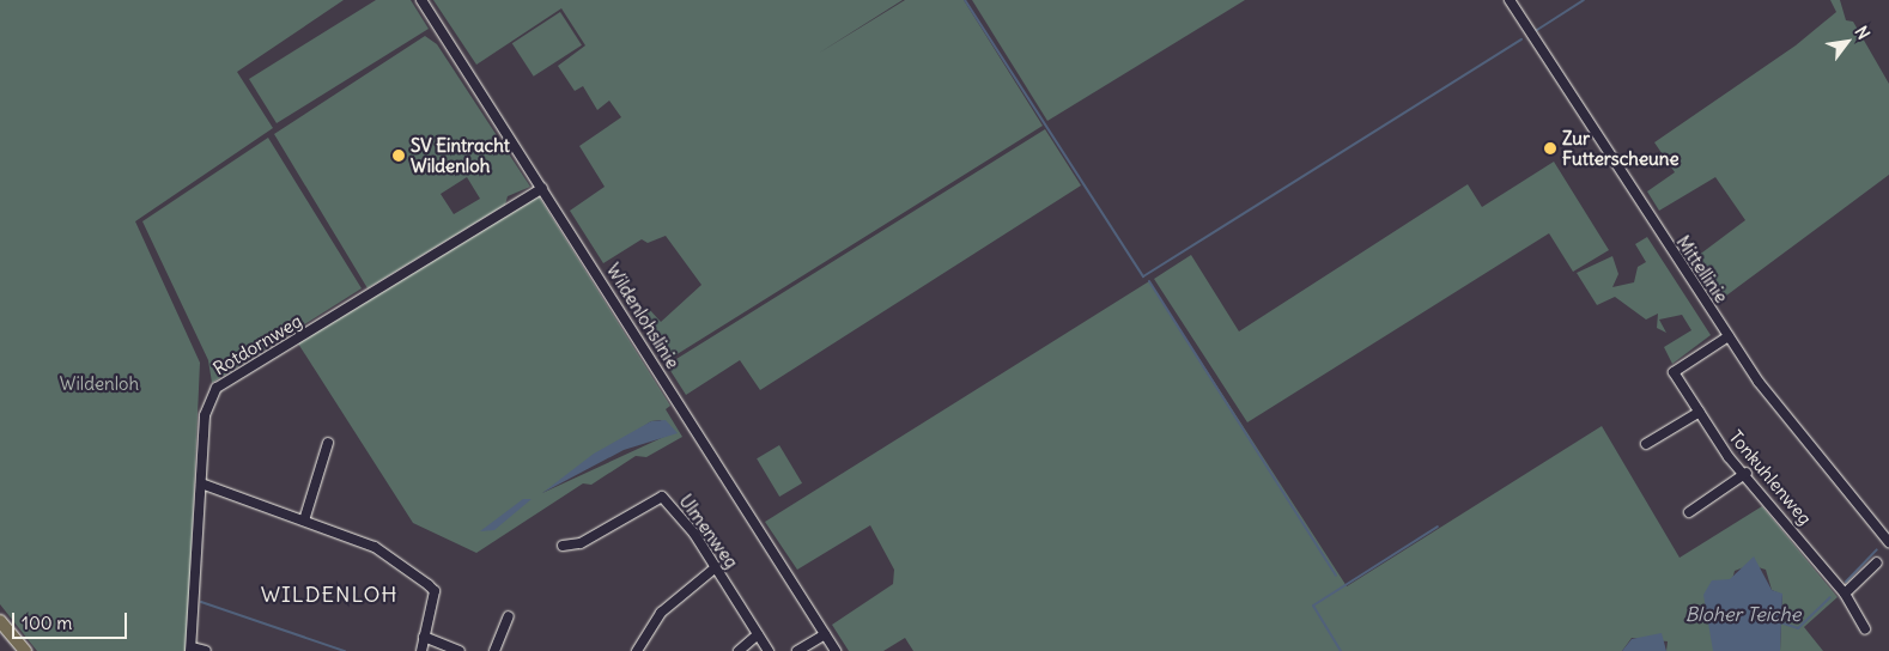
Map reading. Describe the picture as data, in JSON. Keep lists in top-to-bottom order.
{
  "streets": {
    "street": [
      "Mittellinie",
      "Wildenlohslinie",
      "Rotdornweg",
      "Tonkuhlenweg",
      "Ulmenweg"
    ]
  },
  "crossings": [
    ["Mittellinie", "Tonkuhlenweg"],
    ["Wildenlohslinie", "Rotdornweg"]
  ],
  "districts": ["WILDENLOH"],
  "water": ["Bloher Teiche"],
  "parks": ["Wildenloh"],
  "places": ["Zur Futterscheune", "SV Eintracht Wildenloh"],
  "scale_bar": "100 m",
  "north": "top right"
}
